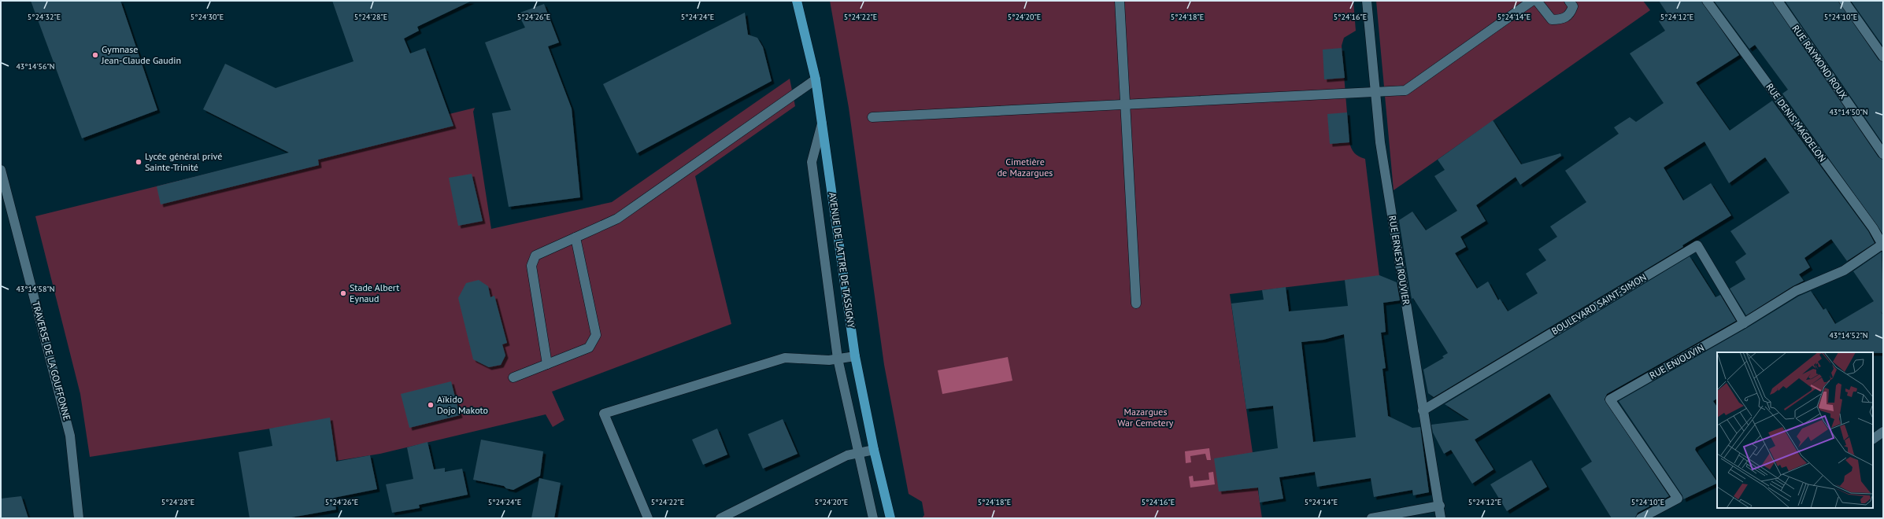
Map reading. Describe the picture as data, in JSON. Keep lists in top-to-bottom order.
{
  "streets": {
    "main road": ["AVENUE DE LATTRE DE TASSIGNY"],
    "street": [
      "RUE RAYMOND ROUX",
      "RUE DENIS MAGDELON",
      "RUE ERNEST ROUVIER",
      "BOULEVARD SAINT-SIMON",
      "TRAVERSE DE LA GOUFFONNE",
      "RUE ENJOUVIN"
    ]
  },
  "crossings": [
    ["RUE DENIS MAGDELON", "RUE ENJOUVIN"],
    ["RUE ERNEST ROUVIER", "BOULEVARD SAINT-SIMON"],
    ["BOULEVARD SAINT-SIMON", "RUE ENJOUVIN"]
  ],
  "parks": ["Cimetière de Mazargues", "Mazargues War Cemetery"],
  "places": [
    "Gymnase Jean-Claude Gaudin",
    "Lycée général privé Sainte-Trinité",
    "Stade Albert Eynaud",
    "Aïkido Dojo Makoto"
  ],
  "coordinates": [
    "5°24'30\"E",
    "5°24'28\"E",
    "5°24'26\"E",
    "5°24'24\"E",
    "5°24'22\"E",
    "5°24'20\"E",
    "5°24'18\"E",
    "5°24'16\"E",
    "5°24'14\"E",
    "5°24'12\"E",
    "5°24'10\"E",
    "5°24'32\"E",
    "43°14'56\"N",
    "43°14'50\"N",
    "43°14'58\"N",
    "43°14'52\"N"
  ]
}
